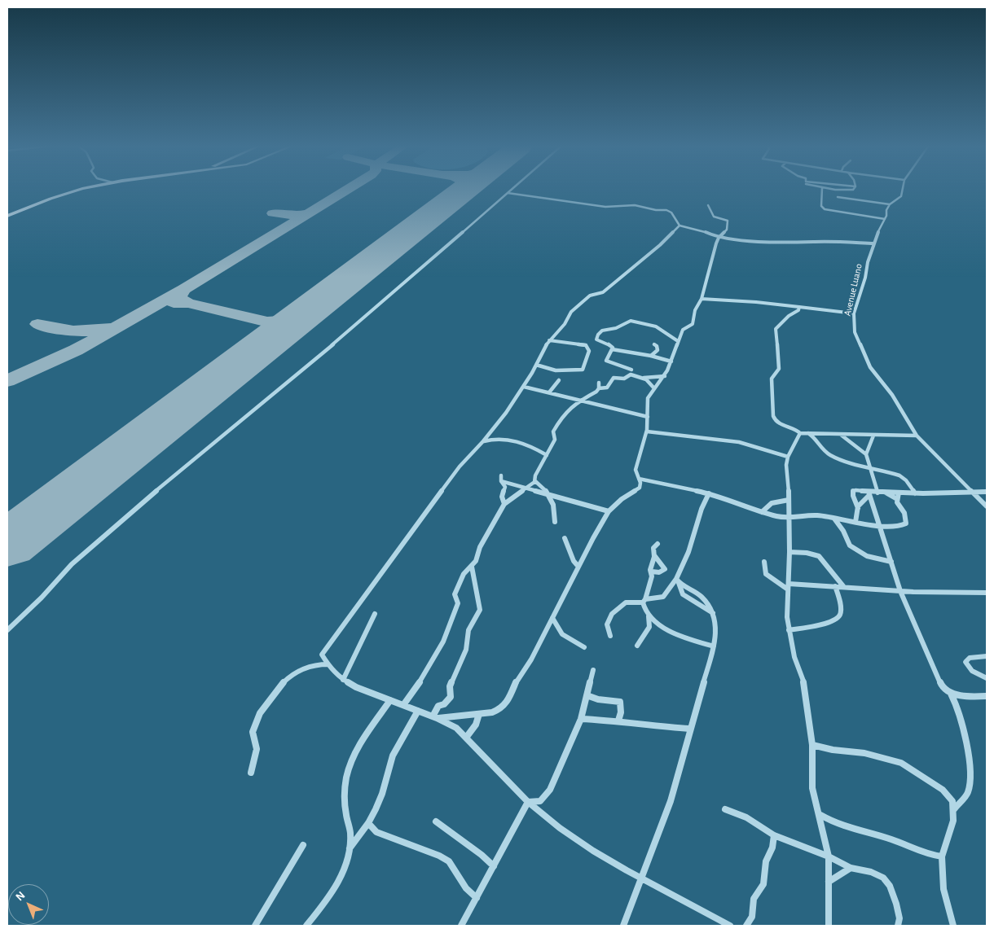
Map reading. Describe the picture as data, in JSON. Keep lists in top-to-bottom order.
{
  "streets": {
    "street": ["Avenue Luano"]
  },
  "north": "top left"
}
